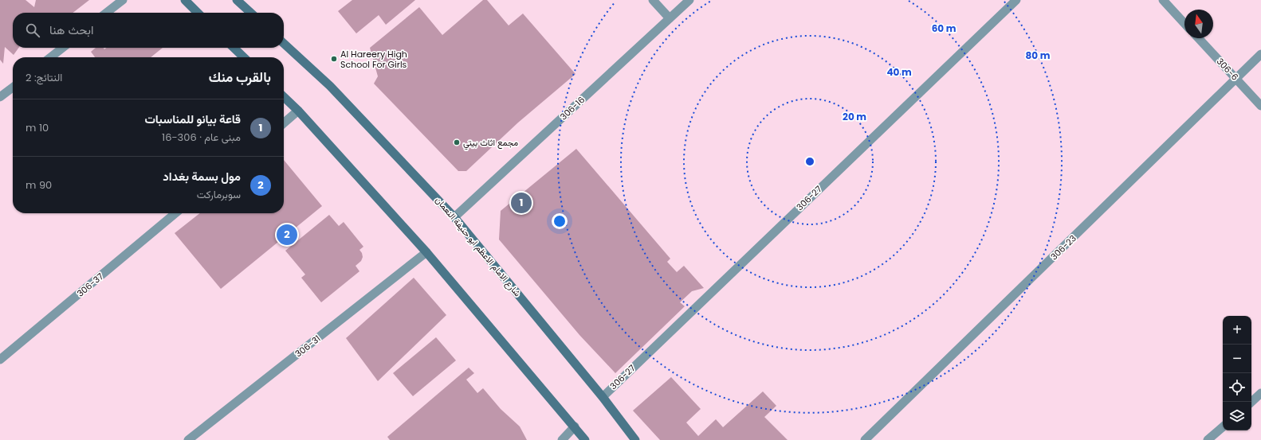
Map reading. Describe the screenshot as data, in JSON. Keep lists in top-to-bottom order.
{
  "streets": {
    "main road": ["شارع الامام الاعظم ابو حنيفة النعمان"],
    "street": [
      "306-6",
      "306-16",
      "306-27",
      "306-23",
      "306-37",
      "306-31"
    ]
  },
  "crossings": [
    ["306-6", "306-23"],
    ["306-16", "شارع الامام الاعظم ابو حنيفة النعمان"],
    ["306-27", "شارع الامام الاعظم ابو حنيفة النعمان"]
  ],
  "places": ["Al Hareery High School For Girls", "مجمع اثاث بيتي"],
  "north": "top",
  "page": {
    "search": "ابحث هنا",
    "heading": ["بالقرب منك", "النتائج: 2"],
    "list": [
      {
        "mark": "1",
        "name": "قاعة بيانو للمناسبات",
        "note": "مبنى عام · 306-16",
        "value": "10 m"
      },
      {
        "mark": "2",
        "name": "مول بسمة بغداد",
        "note": "سوبرماركت",
        "value": "90 m"
      }
    ],
    "pins": ["1", "2"],
    "map_buttons": ["+", "−"]
  },
  "rings": [
    "60 m",
    "80 m",
    "40 m",
    "20 m"
  ]
}
